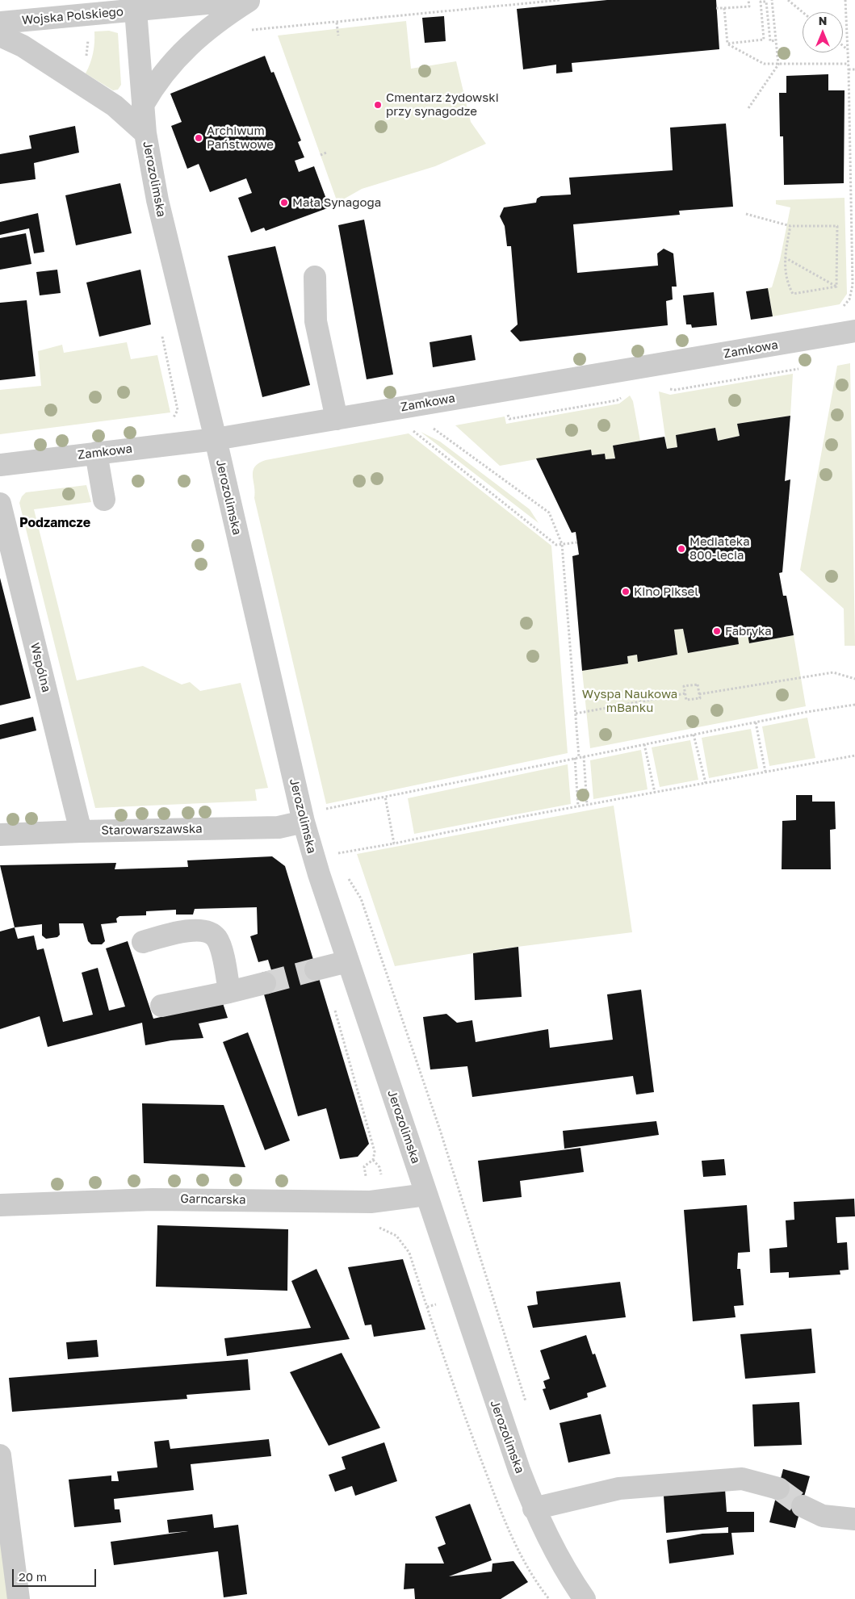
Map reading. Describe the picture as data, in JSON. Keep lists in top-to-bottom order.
{
  "streets": {
    "street": [
      "Wojska Polskiego",
      "Jerozolimska",
      "Zamkowa",
      "Wspólna",
      "Starowarszawska",
      "Garncarska"
    ]
  },
  "crossings": [
    ["Wojska Polskiego", "Jerozolimska"],
    ["Jerozolimska", "Zamkowa"],
    ["Jerozolimska", "Starowarszawska"],
    ["Jerozolimska", "Garncarska"],
    ["Wspólna", "Starowarszawska"]
  ],
  "districts": ["Podzamcze"],
  "parks": ["Wyspa Naukowa mBanku"],
  "places": [
    "Cmentarz żydowski przy synagodze",
    "Archiwum Państwowe",
    "Mała Synagoga",
    "Mediateka 800-lecia",
    "Kino Piksel",
    "Fabryka"
  ],
  "scale_bar": "20 m",
  "north": "top"
}
